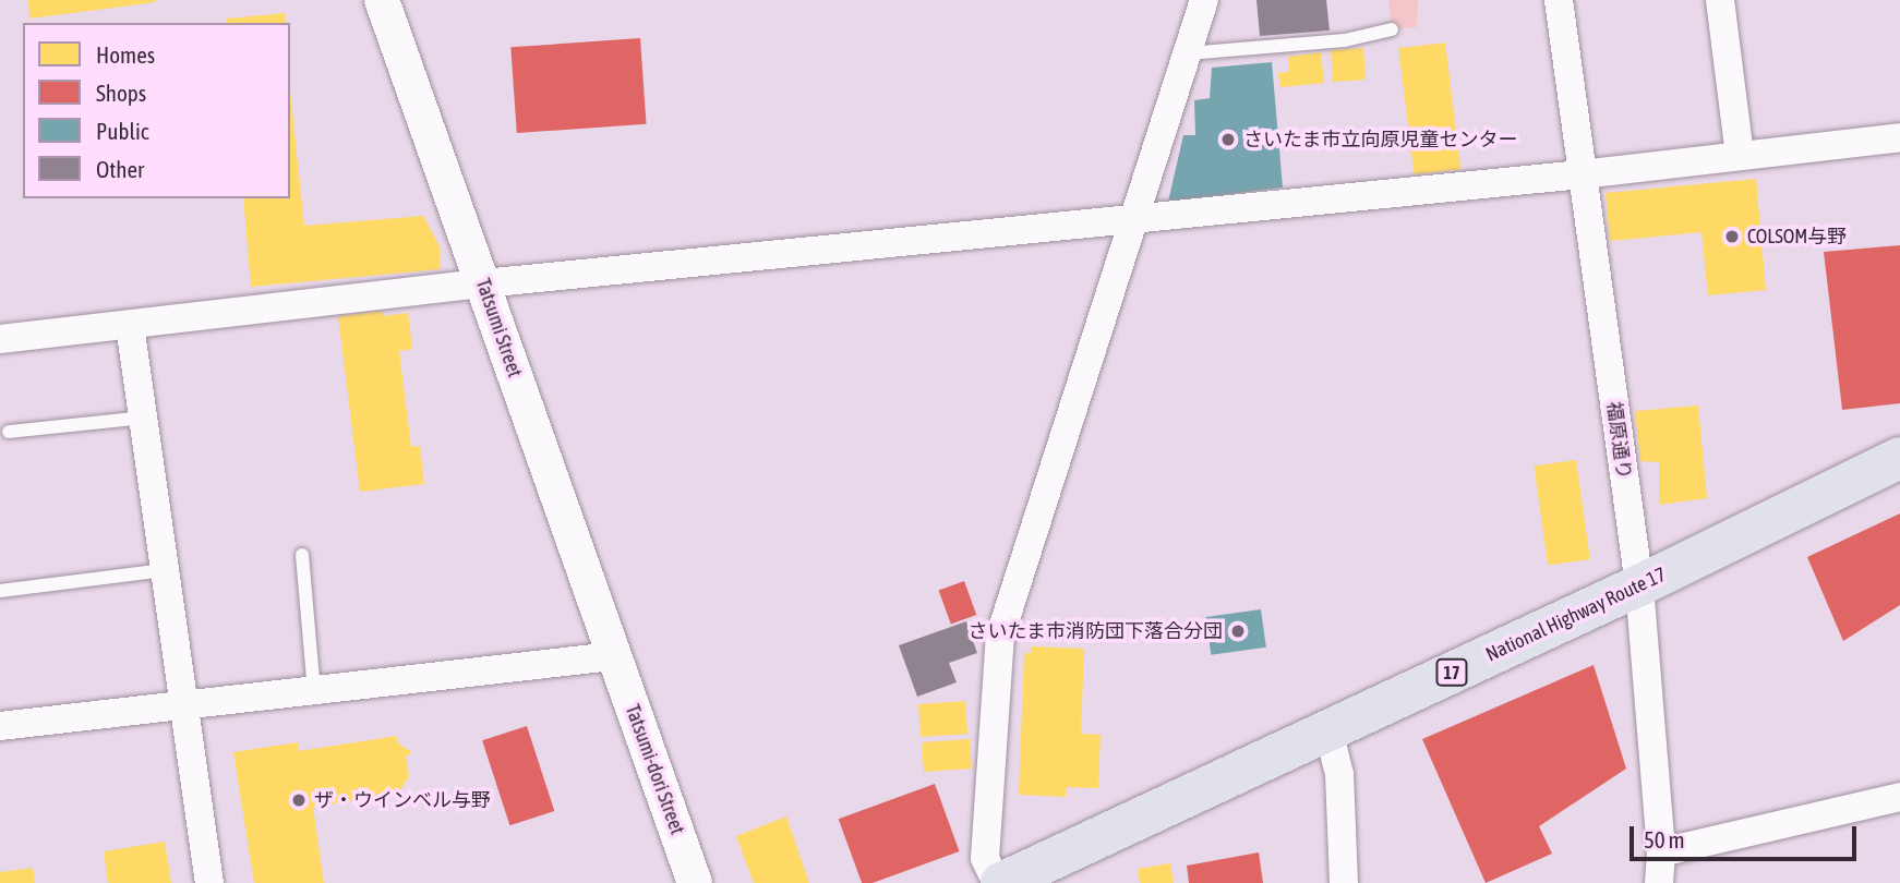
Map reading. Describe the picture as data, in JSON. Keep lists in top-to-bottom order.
{
  "streets": {
    "highway": ["National Highway Route 17", "17"],
    "street": ["Tatsumi Street", "福原通り", "Tatsumi-dori Street"]
  },
  "crossings": [
    ["Tatsumi Street", "Tatsumi-dori Street"],
    ["福原通り", "National Highway Route 17"]
  ],
  "places": [
    "さいたま市立向原児童センター",
    "COLSOM与野",
    "さいたま市消防団下落合分団",
    "ザ・ウインベル与野"
  ],
  "legend": [
    "Homes",
    "Shops",
    "Public",
    "Other"
  ],
  "scale_bar": "50 m"
}
